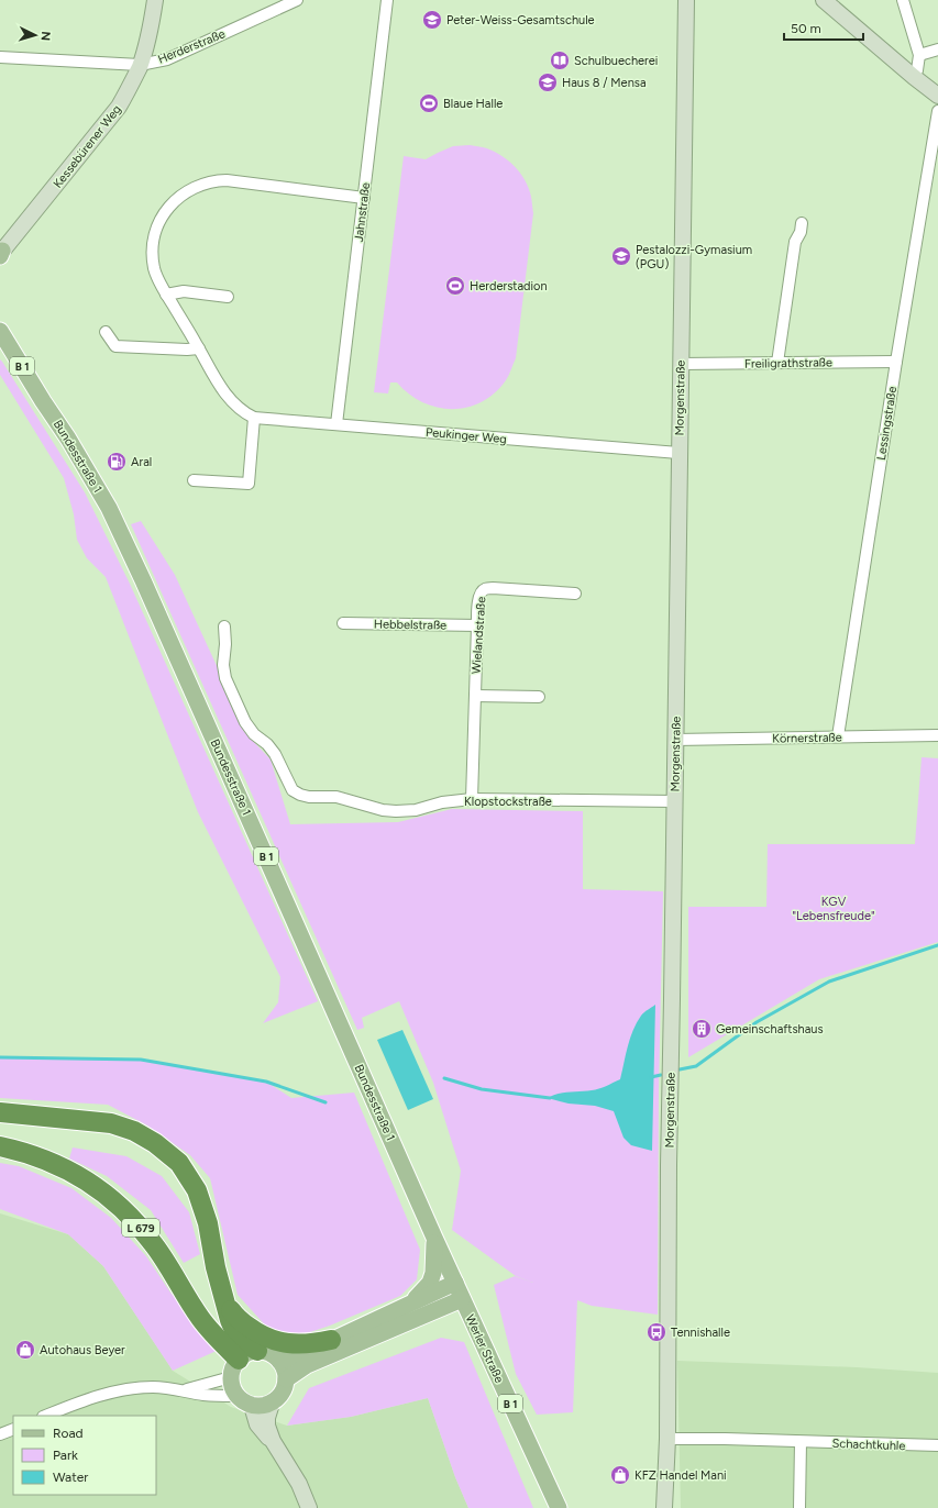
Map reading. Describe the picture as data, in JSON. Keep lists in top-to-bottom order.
{
  "streets": {
    "highway": ["L 679"],
    "main road": [
      "Kessebürener Weg",
      "B 1",
      "Morgenstraße",
      "Bundesstraße 1",
      "Werler Straße"
    ],
    "street": [
      "Herderstraße",
      "Jahnstraße",
      "Freiligrathstraße",
      "Lessingstraße",
      "Peukinger Weg",
      "Hebbelstraße",
      "Wielandstraße",
      "Körnerstraße",
      "Klopstockstraße",
      "Schachtkuhle"
    ]
  },
  "crossings": [
    ["Herderstraße", "Kessebürener Weg"],
    ["Jahnstraße", "Peukinger Weg"],
    ["Freiligrathstraße", "Morgenstraße"],
    ["Freiligrathstraße", "Lessingstraße"],
    ["B 1", "Bundesstraße 1"],
    ["B 1", "Werler Straße"],
    ["Morgenstraße", "Peukinger Weg"],
    ["Morgenstraße", "Körnerstraße"],
    ["Morgenstraße", "Klopstockstraße"],
    ["Morgenstraße", "Schachtkuhle"],
    ["Lessingstraße", "Körnerstraße"],
    ["Bundesstraße 1", "Werler Straße"],
    ["Hebbelstraße", "Wielandstraße"],
    ["Wielandstraße", "Klopstockstraße"]
  ],
  "parks": ["KGV \"Lebensfreude\""],
  "places": {
    "school or university": ["Peter-Weiss-Gesamtschule", "Haus 8 / Mensa", "Pestalozzi-Gymasium (PGU)"],
    "library": ["Schulbuecherei"],
    "sports": ["Blaue Halle", "Herderstadion"],
    "fuel station": ["Aral"],
    "building": ["Gemeinschaftshaus"],
    "bus stop": ["Tennishalle"],
    "shop": ["Autohaus Beyer", "KFZ Handel Mani"]
  },
  "legend": ["Road", "Park", "Water"],
  "scale_bar": "50 m",
  "north": "right"
}
